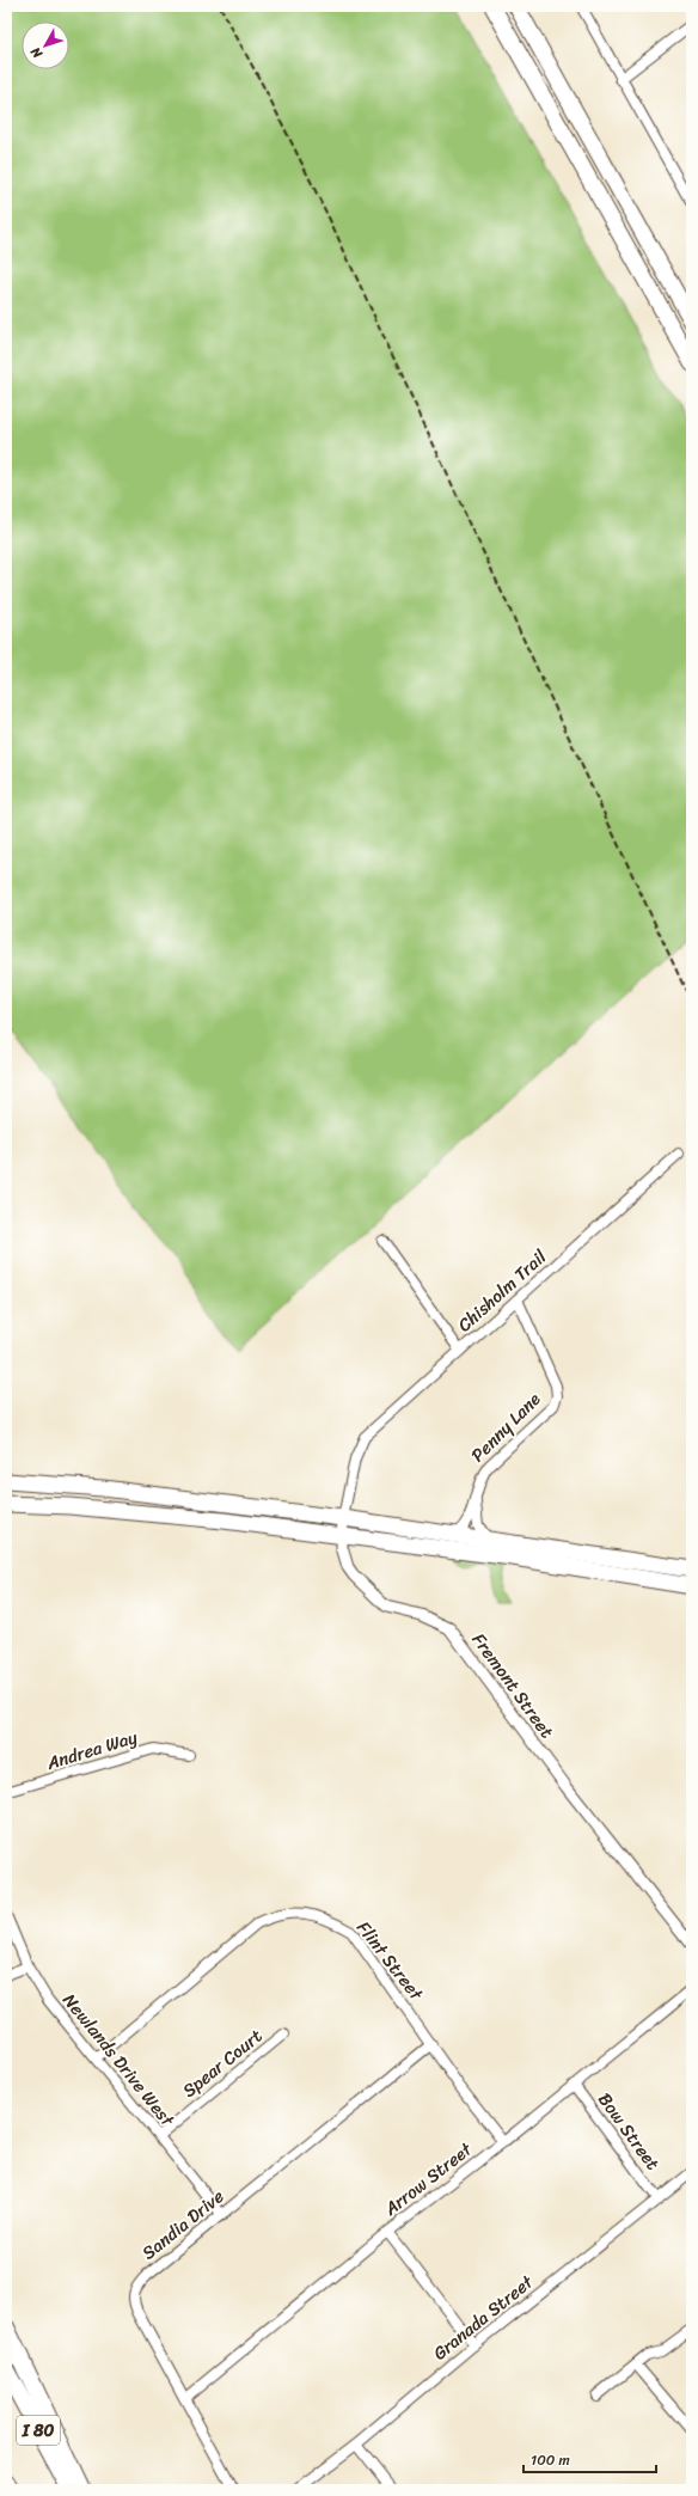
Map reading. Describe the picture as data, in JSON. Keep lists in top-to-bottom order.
{
  "streets": {
    "highway": ["I 80"],
    "street": [
      "Chisholm Trail",
      "Penny Lane",
      "Fremont Street",
      "Andrea Way",
      "Flint Street",
      "Newlands Drive West",
      "Spear Court",
      "Bow Street",
      "Arrow Street",
      "Sandia Drive",
      "Granada Street"
    ]
  },
  "crossings": [
    ["Chisholm Trail", "Penny Lane"],
    ["Chisholm Trail", "Fremont Street"],
    ["Flint Street", "Newlands Drive West"],
    ["Flint Street", "Arrow Street"],
    ["Flint Street", "Sandia Drive"],
    ["Newlands Drive West", "Spear Court"],
    ["Newlands Drive West", "Sandia Drive"],
    ["Bow Street", "Arrow Street"],
    ["Bow Street", "Granada Street"],
    ["Arrow Street", "Sandia Drive"]
  ],
  "scale_bar": "100 m",
  "north": "bottom left"
}
